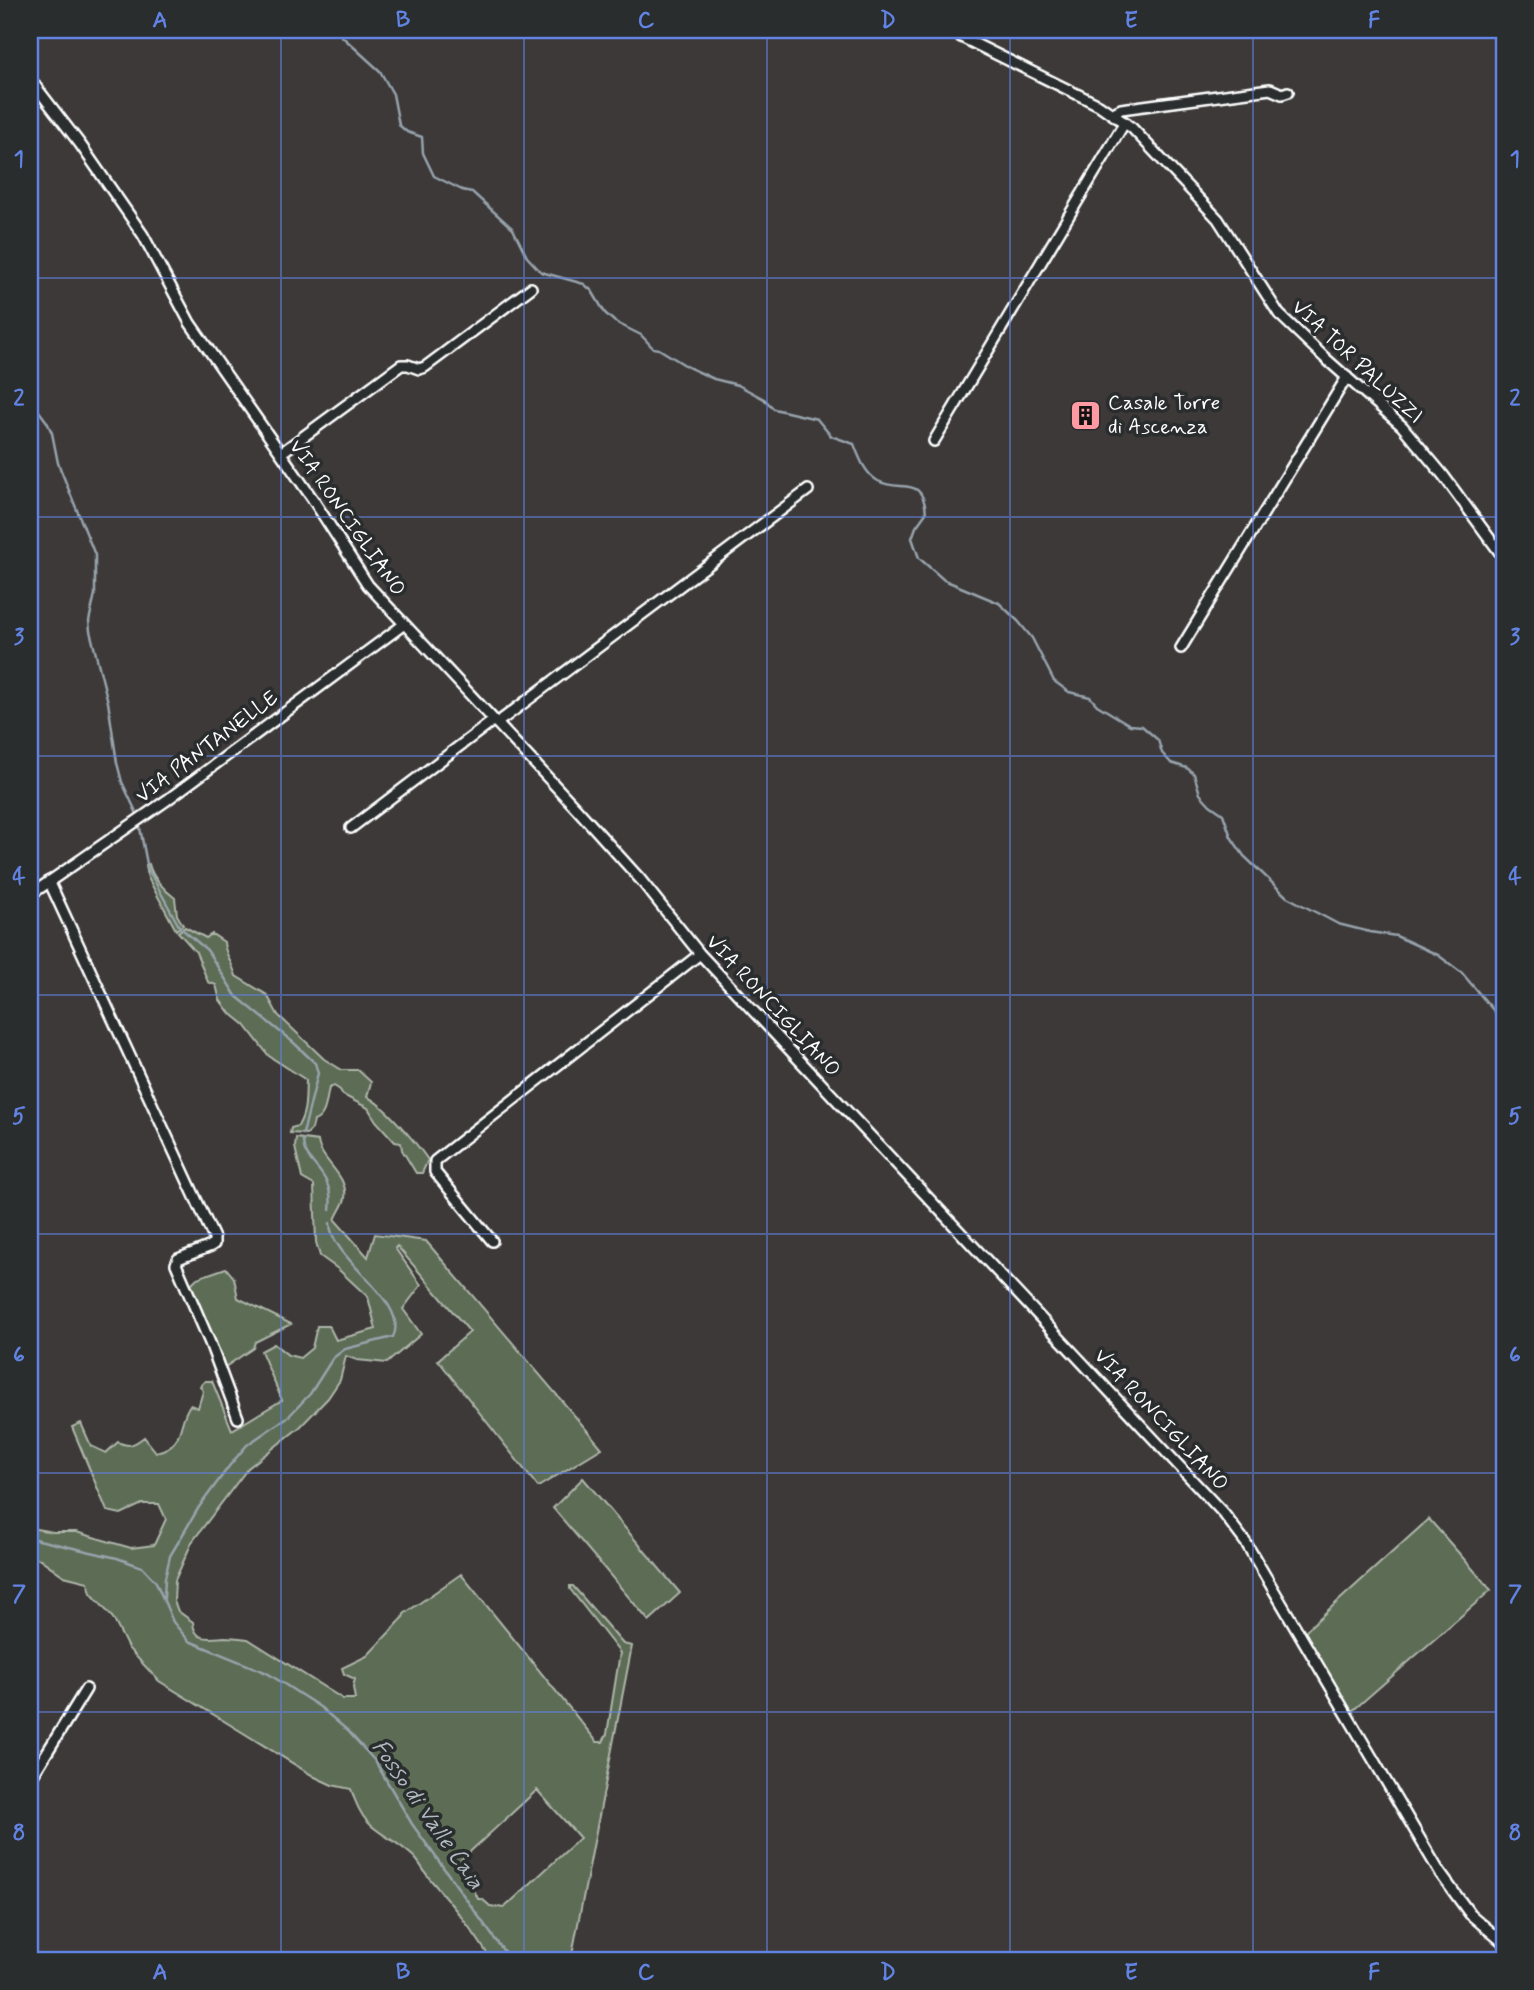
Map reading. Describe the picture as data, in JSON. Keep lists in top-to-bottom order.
{
  "streets": {
    "street": ["VIA TOR PALUZZI", "VIA RONCIGLIANO", "VIA PANTANELLE"]
  },
  "crossings": [
    ["VIA RONCIGLIANO", "VIA PANTANELLE"]
  ],
  "water": ["Fosso di Valle Caia"],
  "places": {
    "building": ["Casale Torre di Ascenza"]
  },
  "grid": {
    "columns": [
      "A",
      "B",
      "C",
      "D",
      "E",
      "F"
    ],
    "rows": [
      "1",
      "2",
      "3",
      "4",
      "5",
      "6",
      "7",
      "8"
    ]
  }
}
